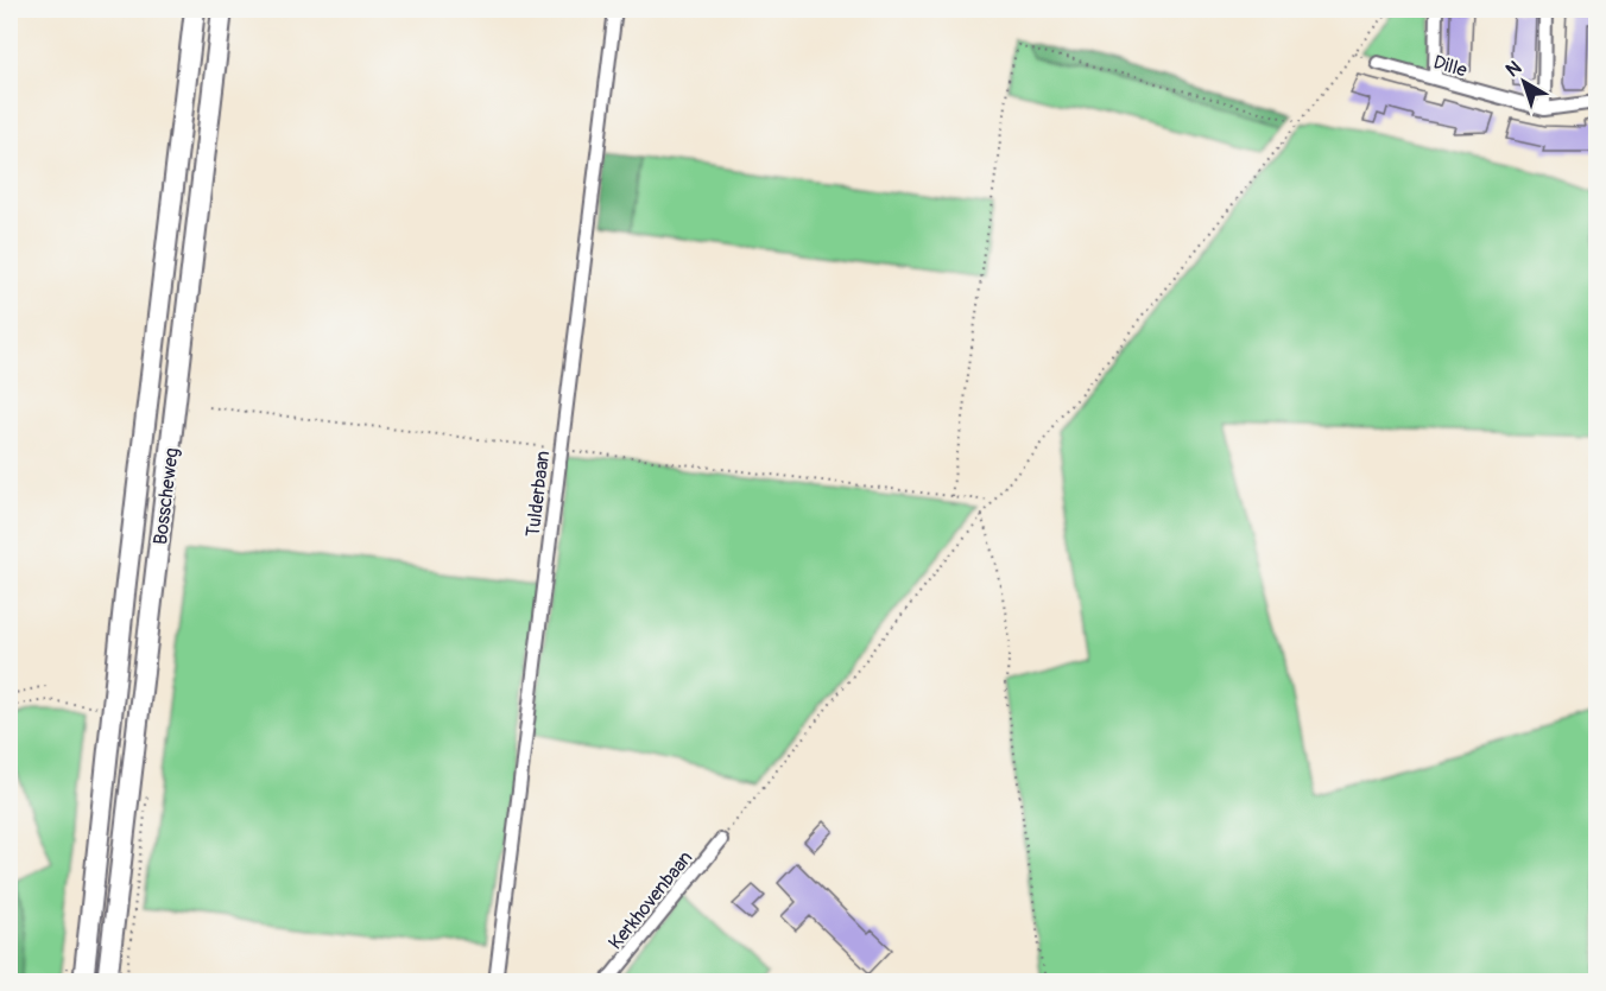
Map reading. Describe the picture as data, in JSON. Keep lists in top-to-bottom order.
{
  "streets": {
    "main road": ["Bosscheweg"],
    "street": ["Dille", "Tulderbaan", "Kerkhovenbaan"]
  },
  "north": "top left"
}
